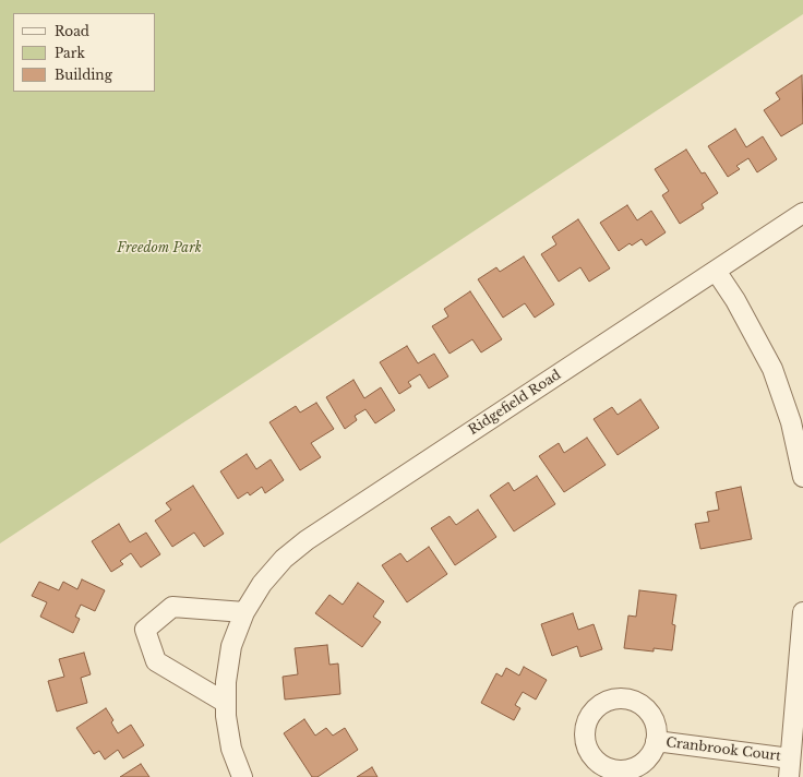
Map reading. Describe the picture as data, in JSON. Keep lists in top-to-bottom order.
{
  "streets": {
    "street": ["Ridgefield Road", "Cranbrook Court"]
  },
  "parks": ["Freedom Park"],
  "legend": ["Road", "Park", "Building"]
}
